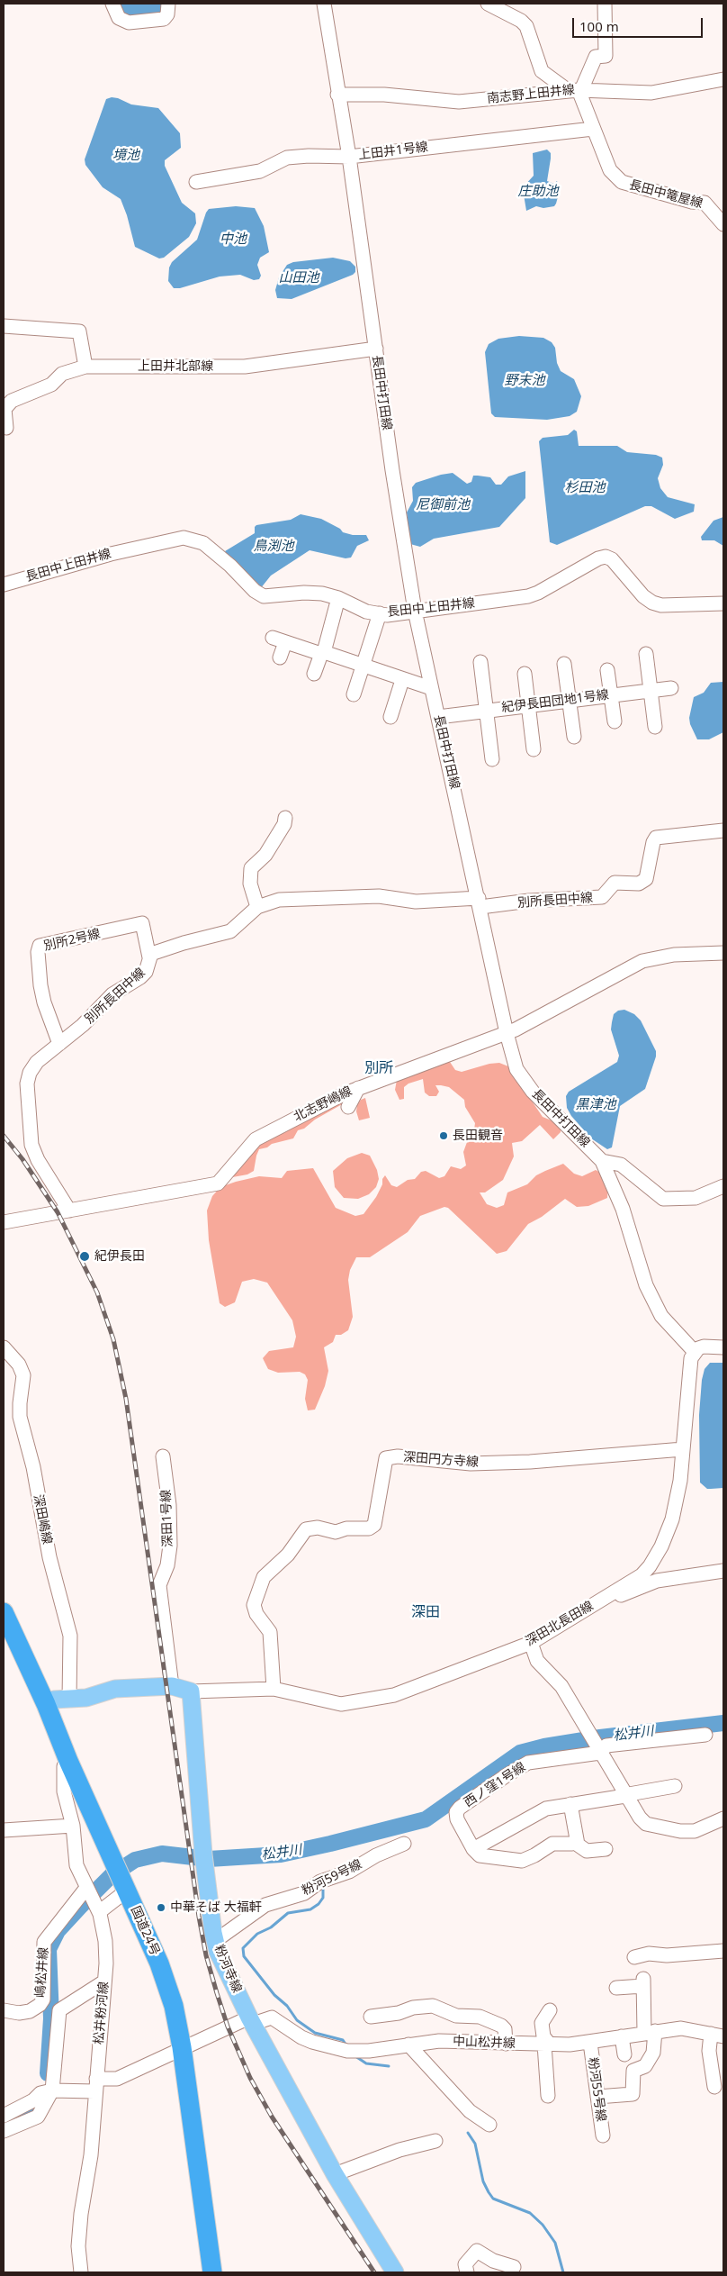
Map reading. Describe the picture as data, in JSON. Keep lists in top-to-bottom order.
{
  "streets": {
    "highway": ["国道24号"],
    "main road": ["粉河寺線"],
    "street": [
      "南志野上田井線",
      "上田井1号線",
      "長田中篭屋線",
      "上田井北部線",
      "長田中打田線",
      "長田中上田井線",
      "紀伊長田団地1号線",
      "別所長田中線",
      "別所2号線",
      "北志野嶋線",
      "深田円方寺線",
      "深田1号線",
      "深田嶋線",
      "深田北長田線",
      "西ノ窪1号線",
      "粉河59号線",
      "嶋松井線",
      "松井粉河線",
      "中山松井線",
      "粉河55号線"
    ]
  },
  "crossings": [
    ["南志野上田井線", "長田中篭屋線"],
    ["南志野上田井線", "長田中打田線"],
    ["上田井1号線", "長田中篭屋線"],
    ["上田井1号線", "長田中打田線"],
    ["上田井北部線", "長田中打田線"],
    ["長田中打田線", "長田中上田井線"],
    ["長田中打田線", "紀伊長田団地1号線"],
    ["長田中打田線", "別所長田中線"],
    ["長田中打田線", "北志野嶋線"],
    ["長田中打田線", "深田北長田線"],
    ["別所長田中線", "別所2号線"],
    ["別所長田中線", "北志野嶋線"],
    ["深田円方寺線", "深田北長田線"],
    ["深田北長田線", "粉河寺線"],
    ["粉河59号線", "粉河寺線"],
    ["国道24号", "松井粉河線"],
    ["国道24号", "中山松井線"],
    ["粉河寺線", "中山松井線"],
    ["嶋松井線", "松井粉河線"],
    ["松井粉河線", "中山松井線"],
    ["中山松井線", "粉河55号線"]
  ],
  "districts": ["別所", "深田"],
  "water": [
    "境池",
    "庄助池",
    "中池",
    "山田池",
    "野末池",
    "杉田池",
    "尼御前池",
    "鳥渕池",
    "黒津池",
    "松井川"
  ],
  "places": ["長田観音", "紀伊長田", "中華そば 大福軒"],
  "scale_bar": "100 m"
}
